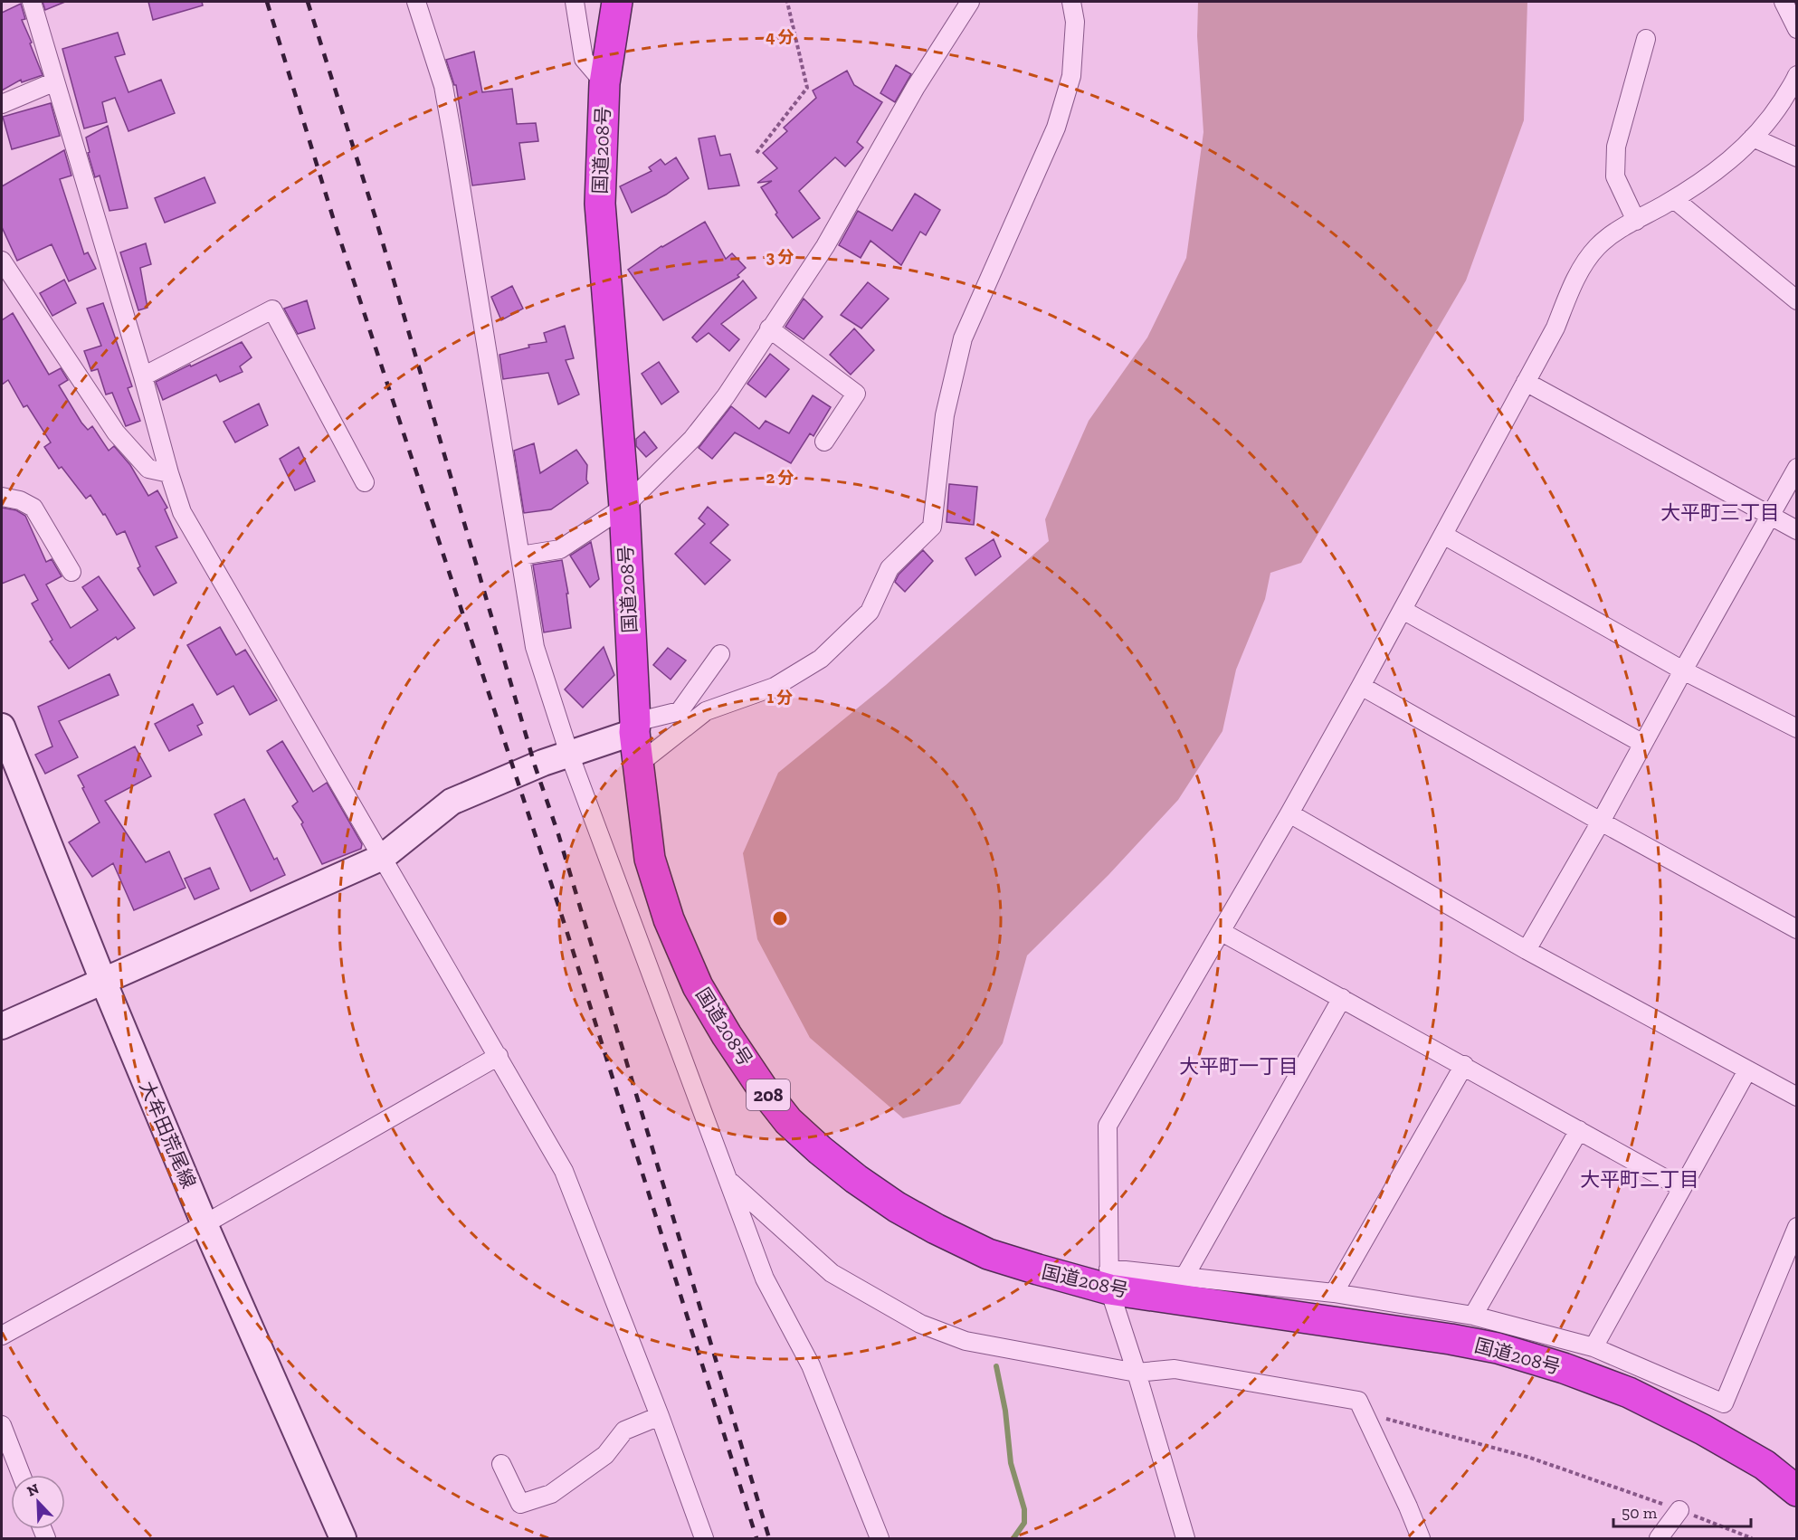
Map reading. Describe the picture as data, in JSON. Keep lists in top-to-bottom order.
{
  "streets": {
    "highway": ["国道208号", "208"],
    "main road": ["大牟田荒尾線"]
  },
  "districts": ["大平町三丁目", "大平町一丁目", "大平町二丁目"],
  "scale_bar": "50 m",
  "north": "top left",
  "rings": [
    "4 分",
    "3 分",
    "2 分",
    "1 分"
  ]
}
